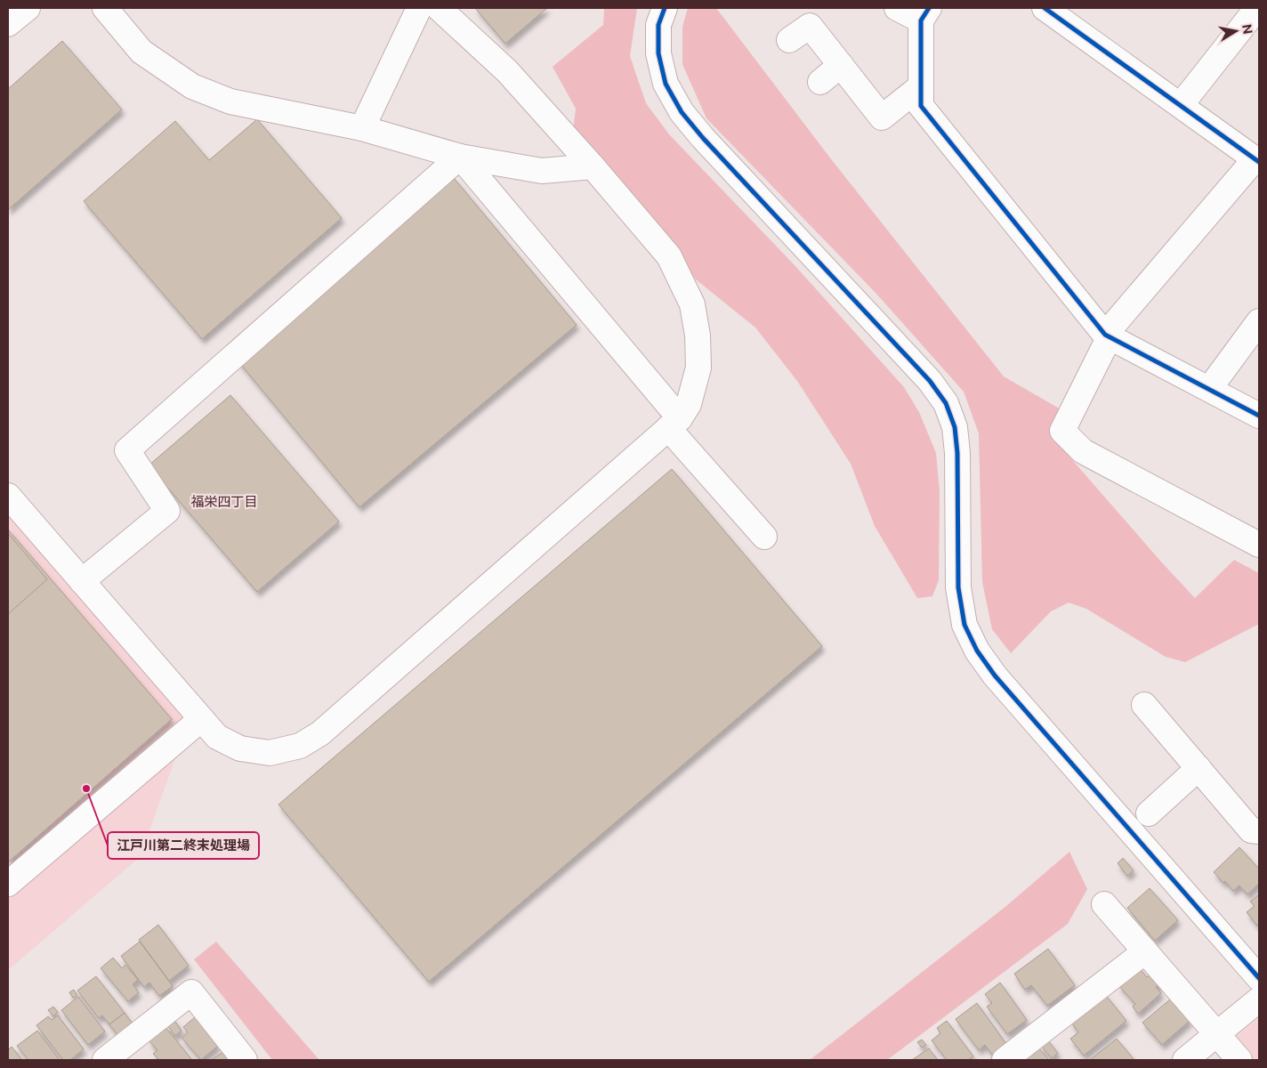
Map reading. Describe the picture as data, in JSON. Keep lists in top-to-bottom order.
{
  "districts": ["福栄四丁目"],
  "places": ["江戸川第二終末処理場"],
  "north": "right"
}
